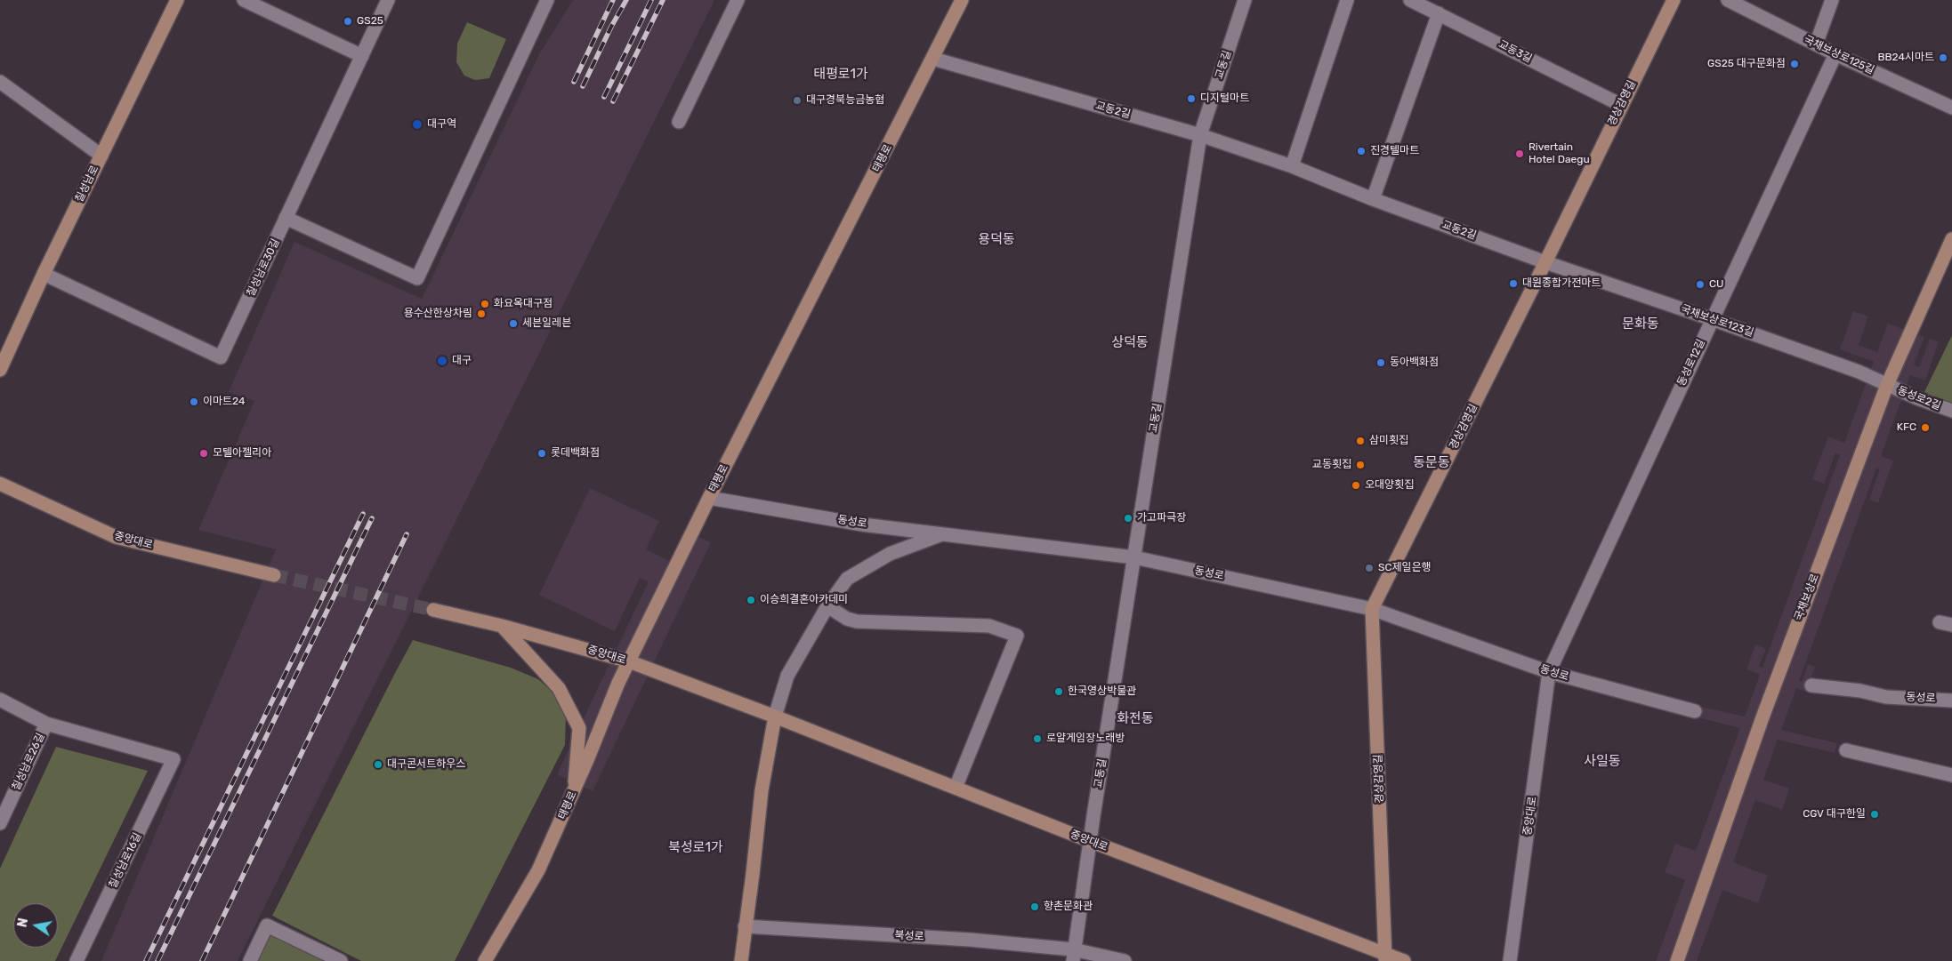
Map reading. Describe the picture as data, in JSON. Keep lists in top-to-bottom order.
{
  "streets": {
    "main road": [
      "경상감영길",
      "태평로",
      "칠성남로",
      "중앙대로",
      "국채보상로"
    ],
    "street": [
      "교동3길",
      "국채보상로125길",
      "교동길",
      "교동2길",
      "칠성남로30길",
      "국채보상로123길",
      "동성로12길",
      "동성로2길",
      "동성로",
      "칠성남로26길",
      "칠성남로16길",
      "북성로"
    ]
  },
  "crossings": [
    ["교동3길", "경상감영길"],
    ["국채보상로125길", "동성로12길"],
    ["교동길", "교동2길"],
    ["교동길", "동성로"],
    ["교동길", "중앙대로"],
    ["교동길", "북성로"],
    ["경상감영길", "교동2길"],
    ["경상감영길", "국채보상로123길"],
    ["경상감영길", "동성로"],
    ["경상감영길", "중앙대로"],
    ["교동2길", "태평로"],
    ["교동2길", "국채보상로123길"],
    ["태평로", "동성로"],
    ["태평로", "중앙대로"],
    ["칠성남로", "칠성남로30길"],
    ["국채보상로123길", "동성로12길"],
    ["국채보상로123길", "동성로2길"],
    ["국채보상로123길", "국채보상로"],
    ["동성로12길", "동성로"],
    ["동성로12길", "중앙대로"],
    ["동성로2길", "국채보상로"],
    ["동성로", "중앙대로"],
    ["칠성남로26길", "칠성남로16길"]
  ],
  "districts": [
    "태평로1가",
    "용덕동",
    "문화동",
    "상덕동",
    "동문동",
    "화전동",
    "사일동",
    "북성로1가"
  ],
  "places": [
    "GS25",
    "BB24시마트",
    "GS25 대구문화점",
    "디지털마트",
    "대구경북능금농협",
    "대구역",
    "진경텔마트",
    "Rivertain Hotel Daegu",
    "대원종합가전마트",
    "CU",
    "화요옥대구점",
    "용수산한상차림",
    "세븐일레븐",
    "대구",
    "동아백화점",
    "이마트24",
    "KFC",
    "삼미횟집",
    "모텔아젤리아",
    "롯데백화점",
    "교동횟집",
    "오대양횟집",
    "가고파극장",
    "SC제일은행",
    "이승희결혼아카데미",
    "한국영상박물관",
    "로얄게임장노래방",
    "대구콘서트하우스",
    "CGV 대구한일",
    "향촌문화관"
  ],
  "north": "left"
}
